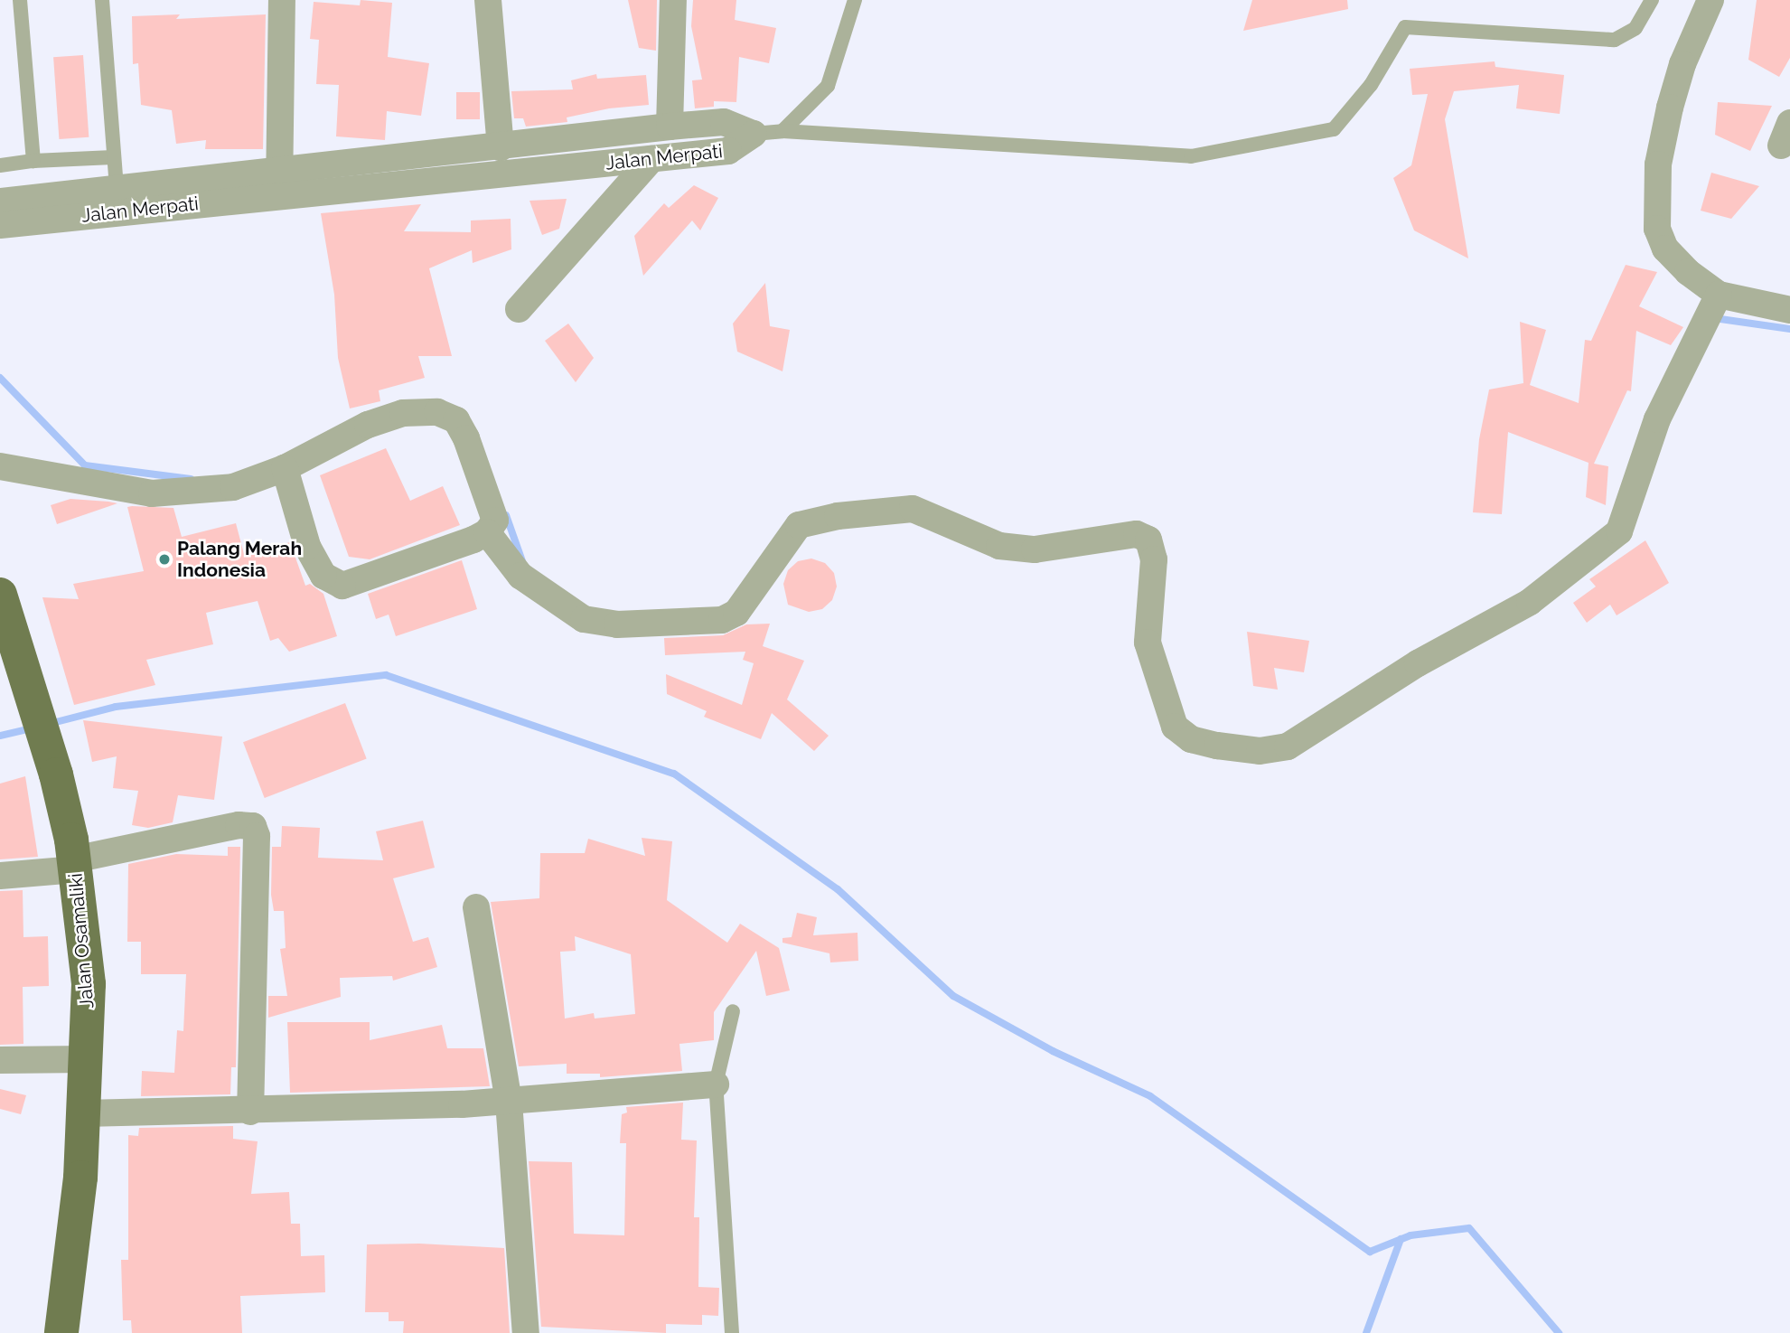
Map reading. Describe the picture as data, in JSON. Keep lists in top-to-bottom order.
{
  "streets": {
    "main road": ["Jalan Osamaliki"],
    "street": ["Jalan Merpati"]
  },
  "places": ["Palang Merah Indonesia"]
}
